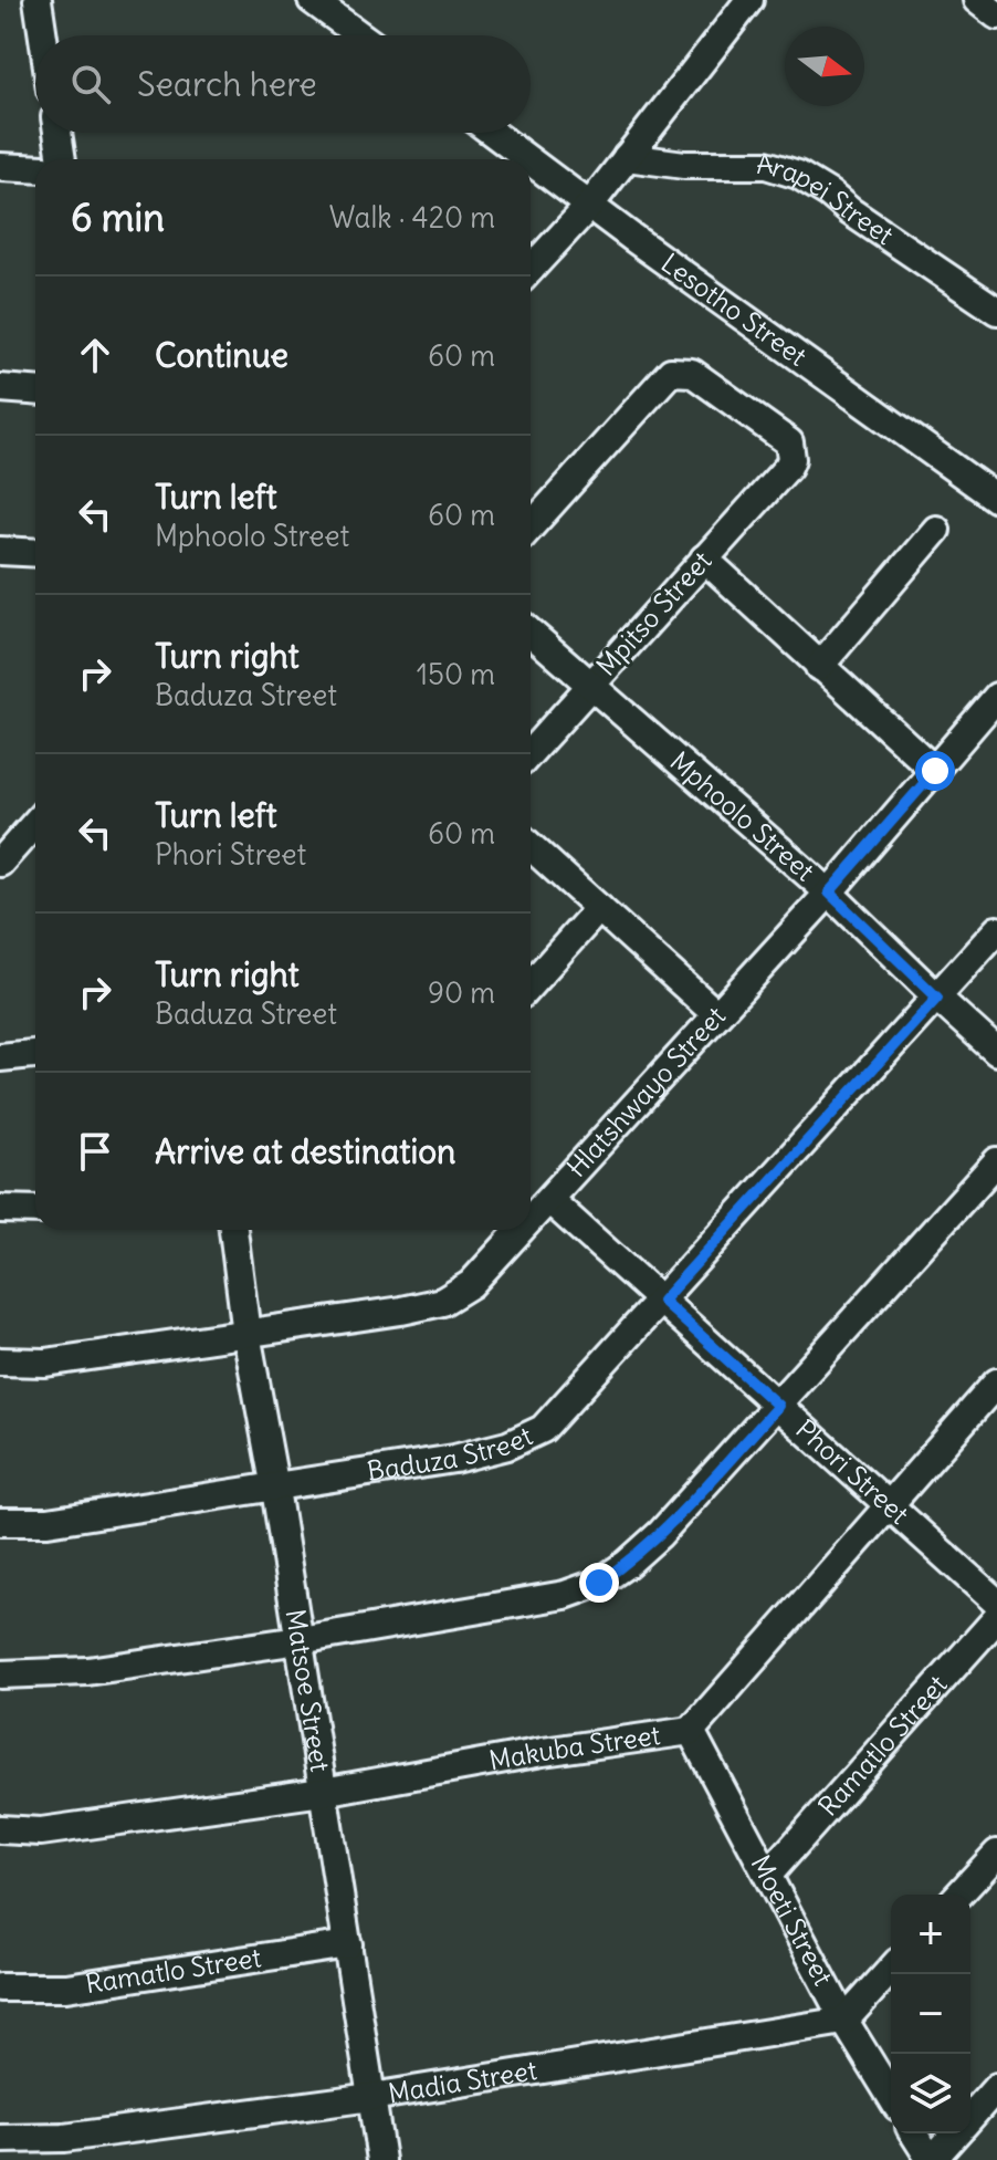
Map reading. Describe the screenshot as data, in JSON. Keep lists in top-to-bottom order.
{
  "streets": {
    "street": [
      "Arapei Street",
      "Lesotho Street",
      "Mpitso Street",
      "Mphoolo Street",
      "Hlatshwayo Street",
      "Baduza Street",
      "Phori Street",
      "Matsoe Street",
      "Ramatlo Street",
      "Makuba Street",
      "Moeti Street",
      "Madia Street"
    ]
  },
  "crossings": [
    ["Mpitso Street", "Mphoolo Street"],
    ["Mphoolo Street", "Hlatshwayo Street"],
    ["Mphoolo Street", "Baduza Street"],
    ["Hlatshwayo Street", "Phori Street"],
    ["Hlatshwayo Street", "Matsoe Street"],
    ["Baduza Street", "Phori Street"],
    ["Baduza Street", "Matsoe Street"],
    ["Phori Street", "Makuba Street"],
    ["Matsoe Street", "Ramatlo Street"],
    ["Matsoe Street", "Makuba Street"],
    ["Matsoe Street", "Madia Street"],
    ["Ramatlo Street", "Moeti Street"],
    ["Makuba Street", "Moeti Street"],
    ["Moeti Street", "Madia Street"]
  ],
  "north": "right",
  "page": {
    "search": "Search here",
    "heading": ["6 min", "Walk · 420 m"],
    "list": [
      ["Continue", "60 m"],
      ["Turn left", "Mphoolo Street", "60 m"],
      ["Turn right", "Baduza Street", "150 m"],
      ["Turn left", "Phori Street", "60 m"],
      ["Turn right", "Baduza Street", "90 m"],
      "Arrive at destination"
    ],
    "map_buttons": ["+", "−"]
  }
}
